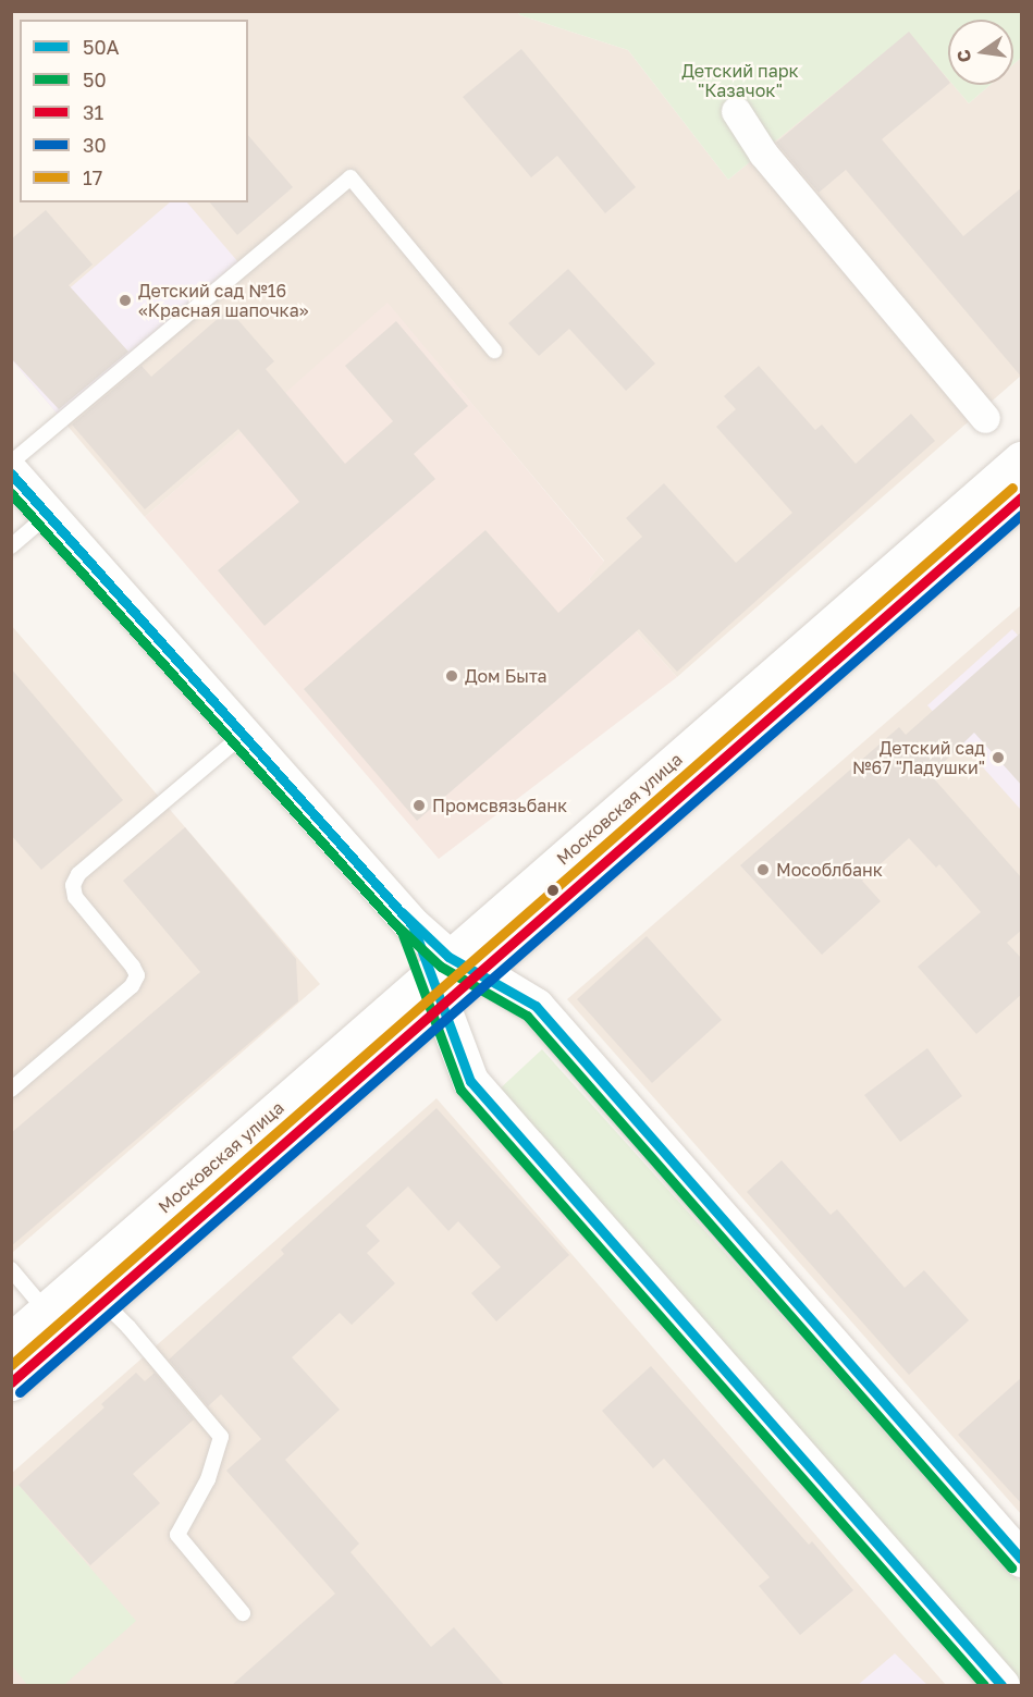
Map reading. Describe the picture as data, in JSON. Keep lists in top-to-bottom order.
{
  "streets": {
    "main road": ["Московская улица"]
  },
  "parks": ["Детский парк \"Казачок\""],
  "places": [
    "Детский сад №16 «Красная шапочка»",
    "Дом Быта",
    "Детский сад №67 \"Ладушки\"",
    "Промсвязьбанк",
    "Мособлбанк"
  ],
  "lines": [
    "transit line 50А",
    "transit line 17",
    "transit line 50",
    "transit line 31",
    "transit line 30"
  ],
  "legend": [
    "50А",
    "50",
    "31",
    "30",
    "17"
  ],
  "north": "left"
}
